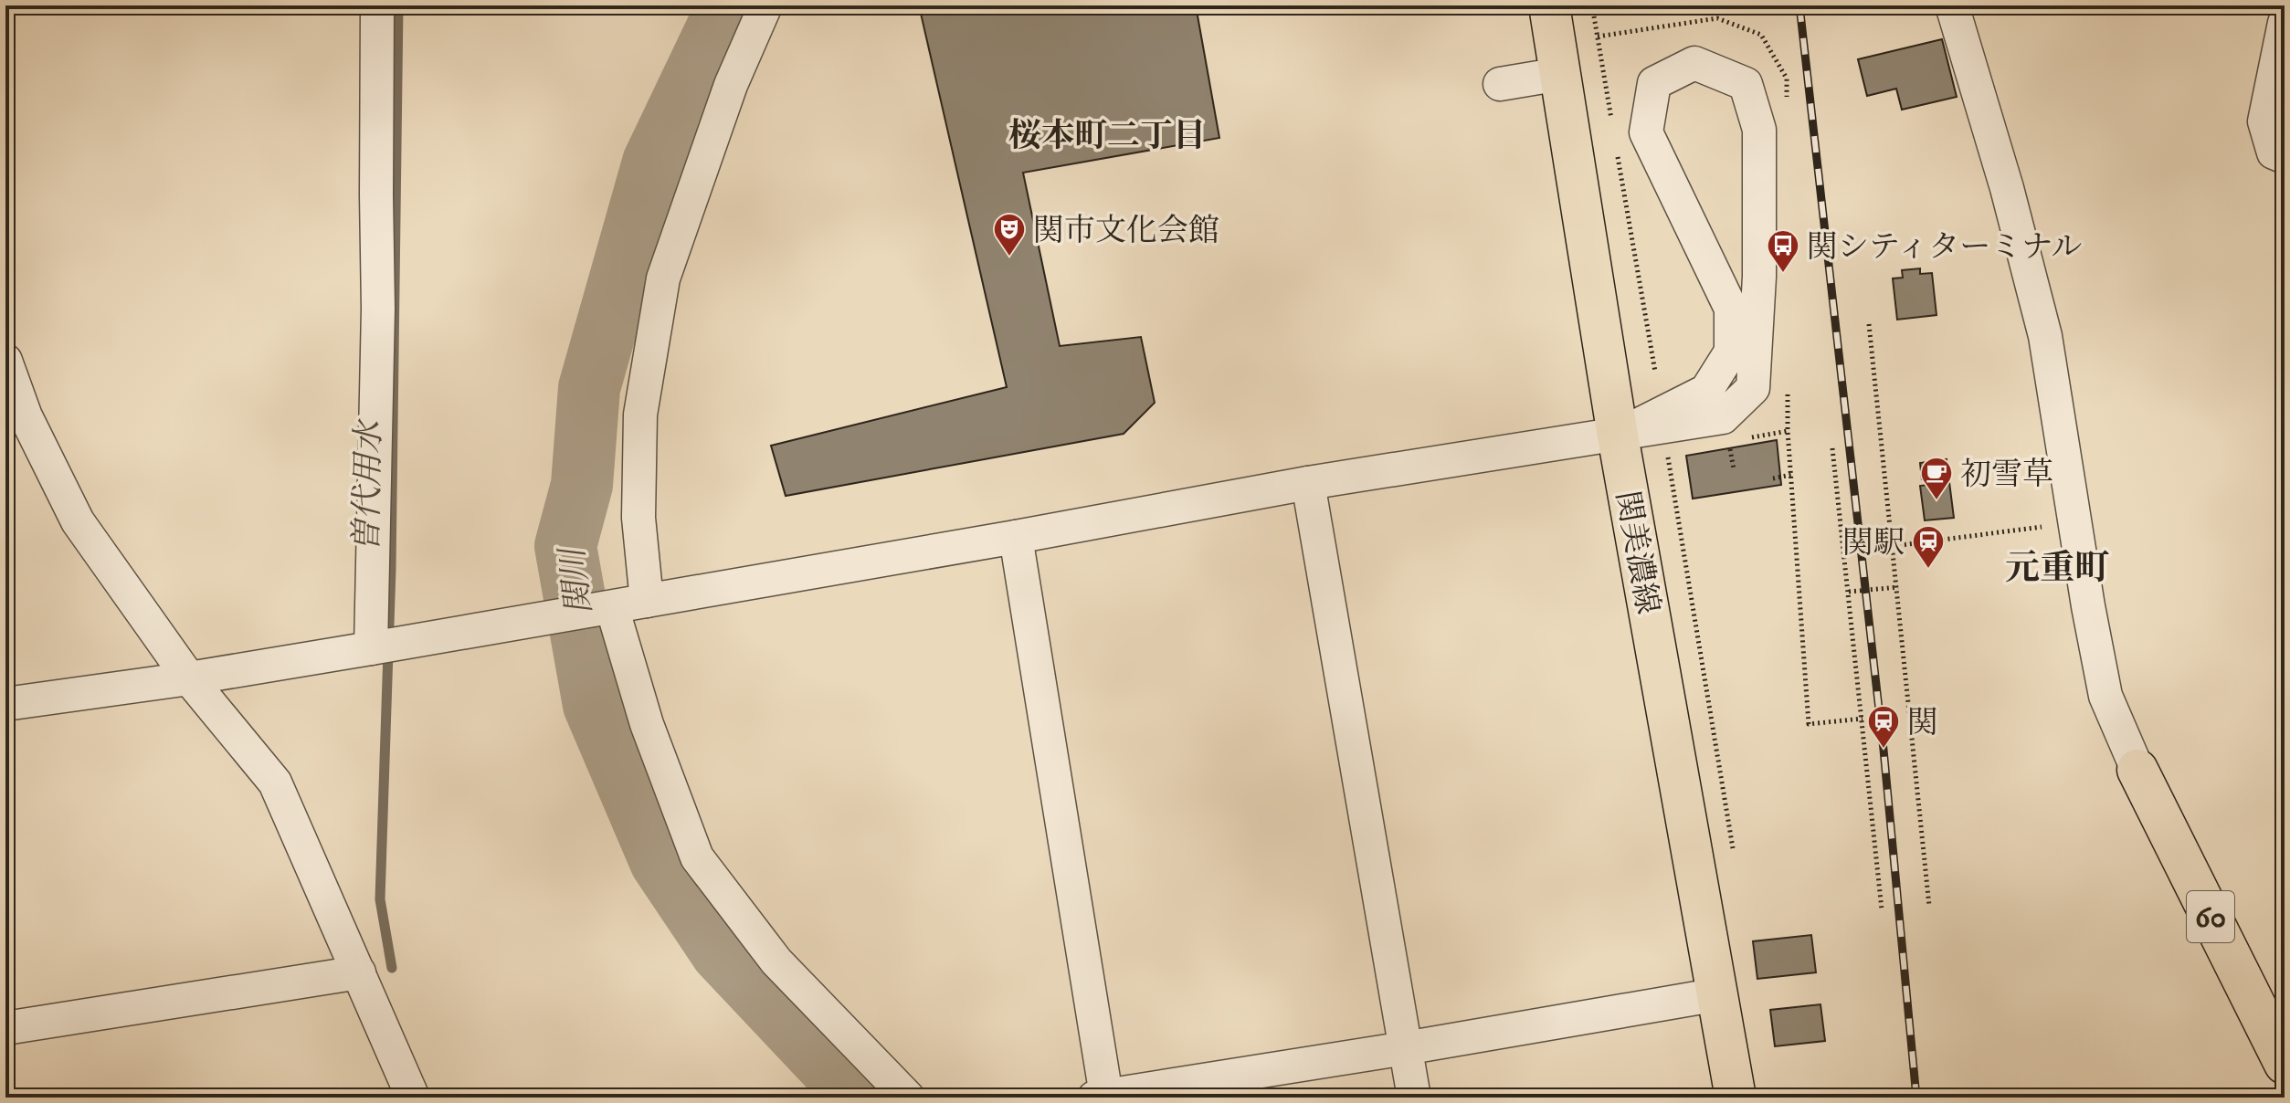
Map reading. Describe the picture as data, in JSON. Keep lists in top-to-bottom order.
{
  "streets": {
    "main road": ["関美濃線", "60"]
  },
  "districts": ["桜本町二丁目", "元重町"],
  "water": ["曽代用水", "関川"],
  "places": {
    "theatre": ["関市文化会館"],
    "bus stop": ["関シティターミナル"],
    "cafe": ["初雪草"],
    "station": ["関駅", "関"]
  }
}
